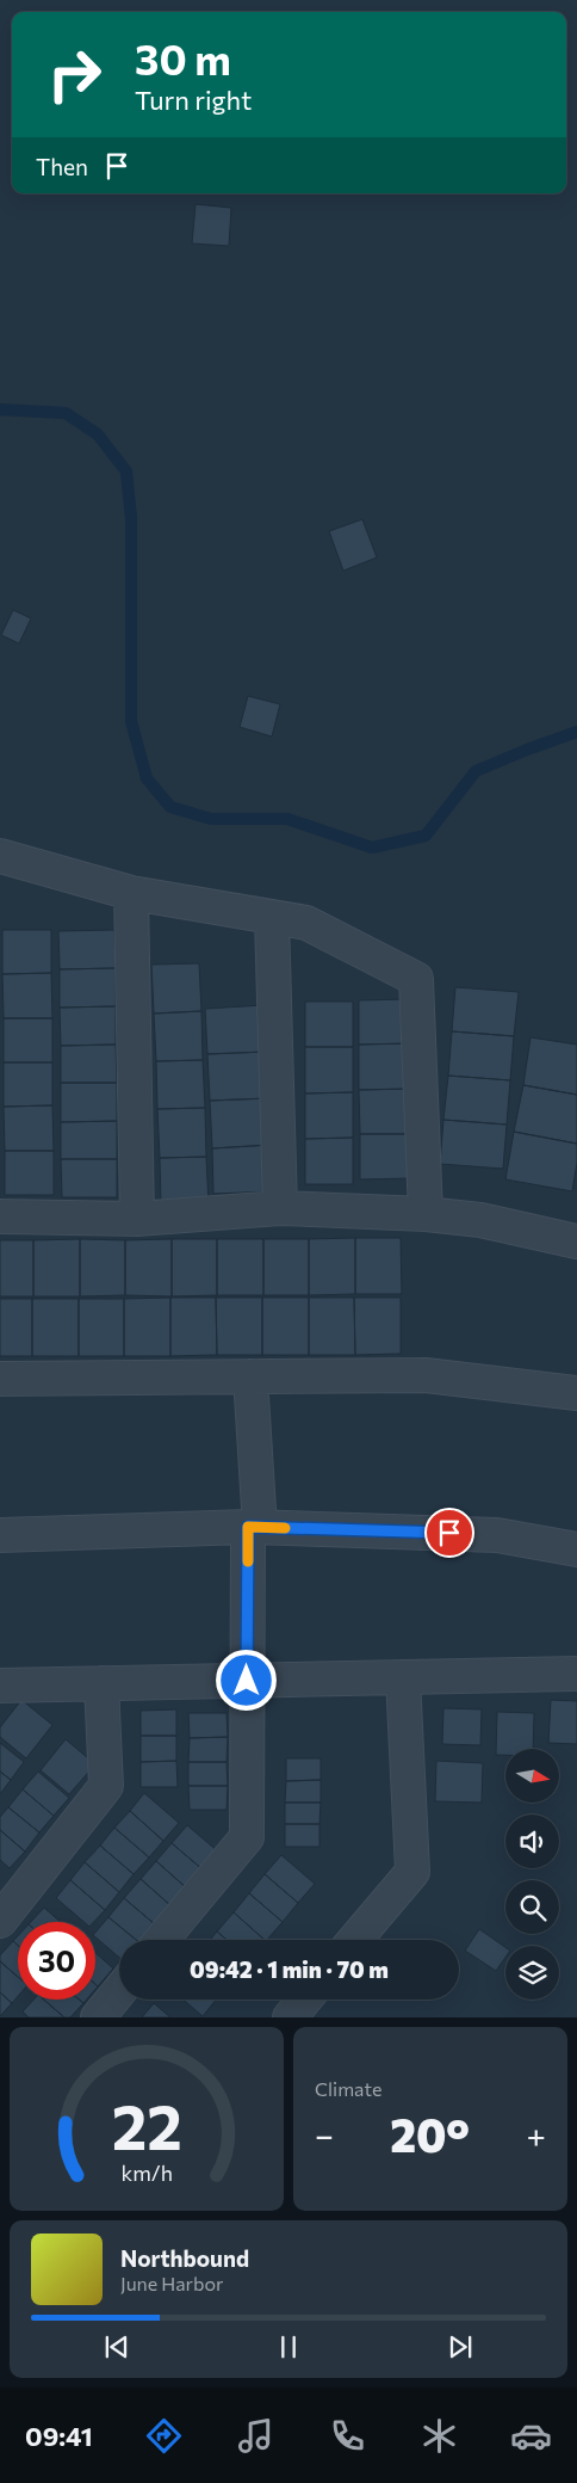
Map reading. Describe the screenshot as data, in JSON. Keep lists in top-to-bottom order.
{
  "north": "right",
  "page": {
    "turn": ["30 m", "Turn right"],
    "then": "Then",
    "limit": "30",
    "trip": "09:42 · 1 min · 70 m",
    "tile": "Climate",
    "heat": ["−", "20°", "+"],
    "song": ["Northbound", "June Harbor"],
    "tabs": "09:41",
    "gauge": ["22", "km/h"]
  }
}
